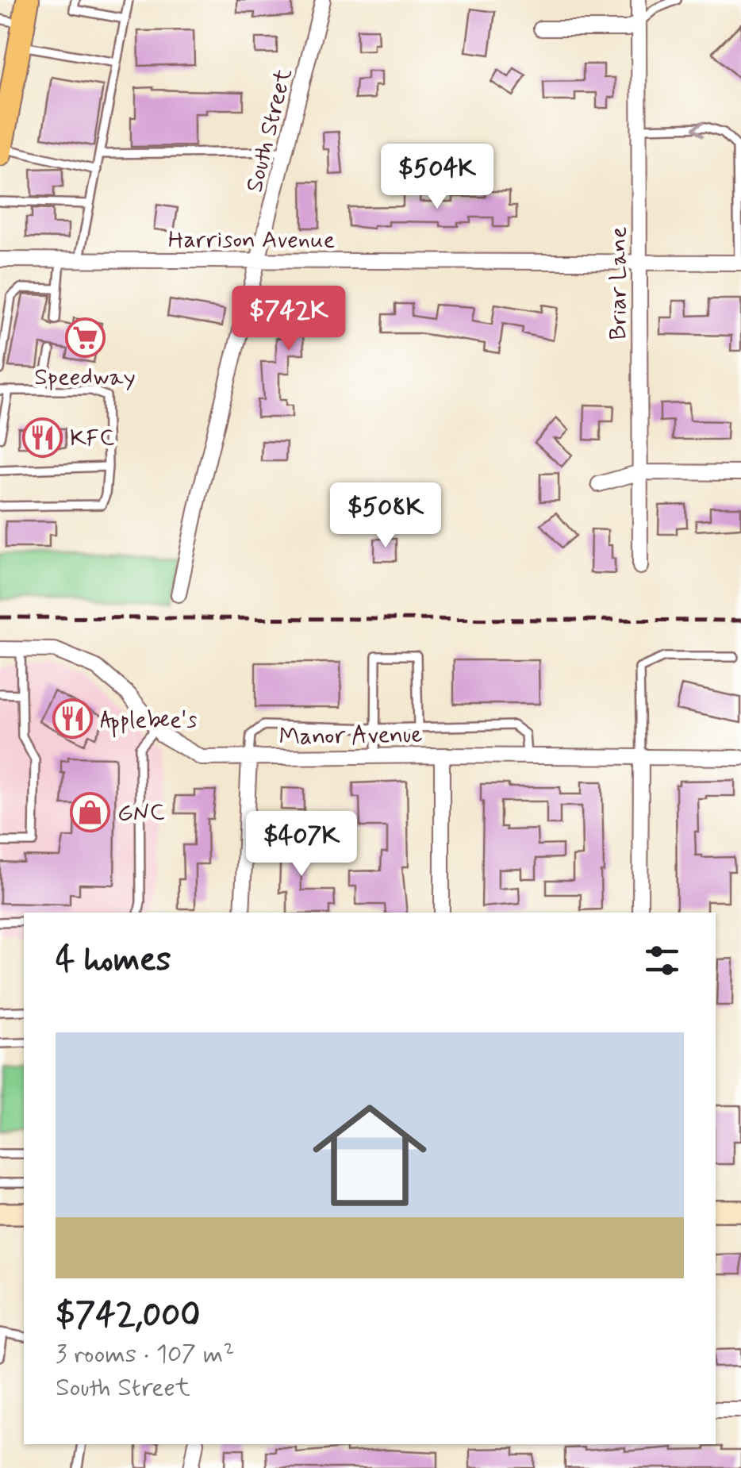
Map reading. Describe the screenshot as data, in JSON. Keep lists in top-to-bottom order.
{
  "streets": {
    "street": [
      "South Street",
      "Harrison Avenue",
      "Briar Lane",
      "Manor Avenue"
    ]
  },
  "crossings": [
    ["South Street", "Harrison Avenue"],
    ["Harrison Avenue", "Briar Lane"]
  ],
  "places": {
    "supermarket": ["Speedway"],
    "restaurant": ["KFC", "Applebee's"],
    "shop": ["GNC"]
  },
  "page": {
    "price": [
      "$504K",
      "$742K",
      "$508K",
      "$407K"
    ],
    "heading": "4 homes",
    "list": [
      {
        "name": "$742,000",
        "note": "3 rooms · 107 m² · South Street"
      }
    ]
  }
}
